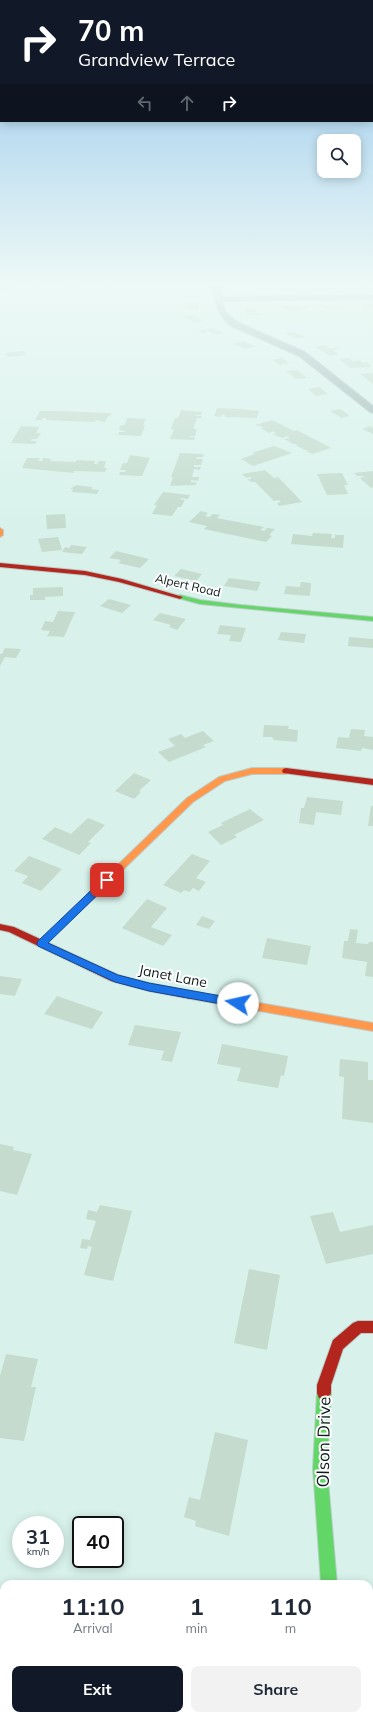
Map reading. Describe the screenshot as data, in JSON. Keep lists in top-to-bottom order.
{
  "streets": {
    "street": ["Alpert Road", "Janet Lane", "Olson Drive"]
  },
  "page": {
    "turn": ["70 m", "Grandview Terrace"],
    "speed": "31 km/h",
    "limit": "40",
    "eta": [
      "11:10",
      "Arrival",
      "1",
      "min",
      "110",
      "m"
    ],
    "buttons": ["Exit", "Share"]
  }
}
